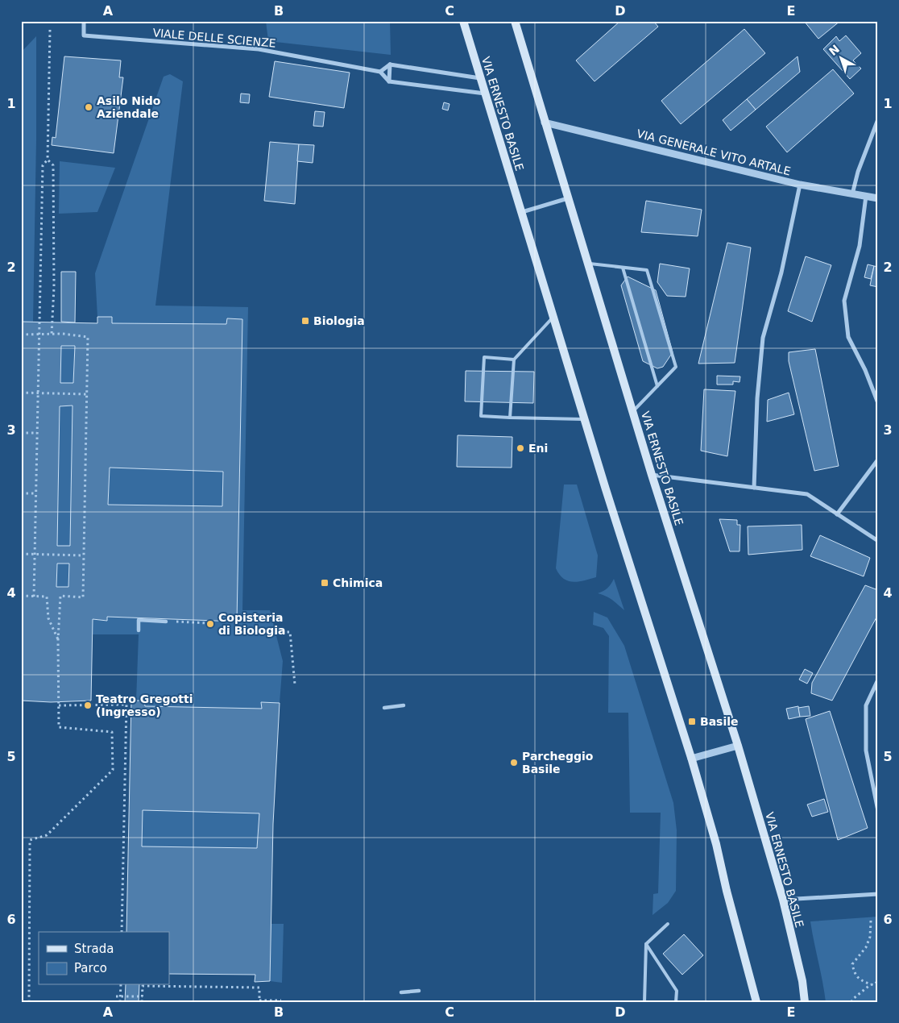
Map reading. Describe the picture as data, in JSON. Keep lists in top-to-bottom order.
{
  "streets": {
    "main road": ["VIA ERNESTO BASILE"],
    "street": ["VIALE DELLE SCIENZE", "VIA GENERALE VITO ARTALE"]
  },
  "crossings": [
    ["VIA ERNESTO BASILE", "VIA GENERALE VITO ARTALE"]
  ],
  "places": {
    "other": [
      "Asilo Nido Aziendale",
      "Eni",
      "Copisteria di Biologia",
      "Teatro Gregotti (Ingresso)",
      "Parcheggio Basile"
    ],
    "transit": ["Biologia", "Chimica", "Basile"]
  },
  "legend": ["Strada", "Parco"],
  "north": "top left",
  "grid": {
    "columns": [
      "A",
      "B",
      "C",
      "D",
      "E"
    ],
    "rows": [
      "1",
      "2",
      "3",
      "4",
      "5",
      "6"
    ]
  }
}
